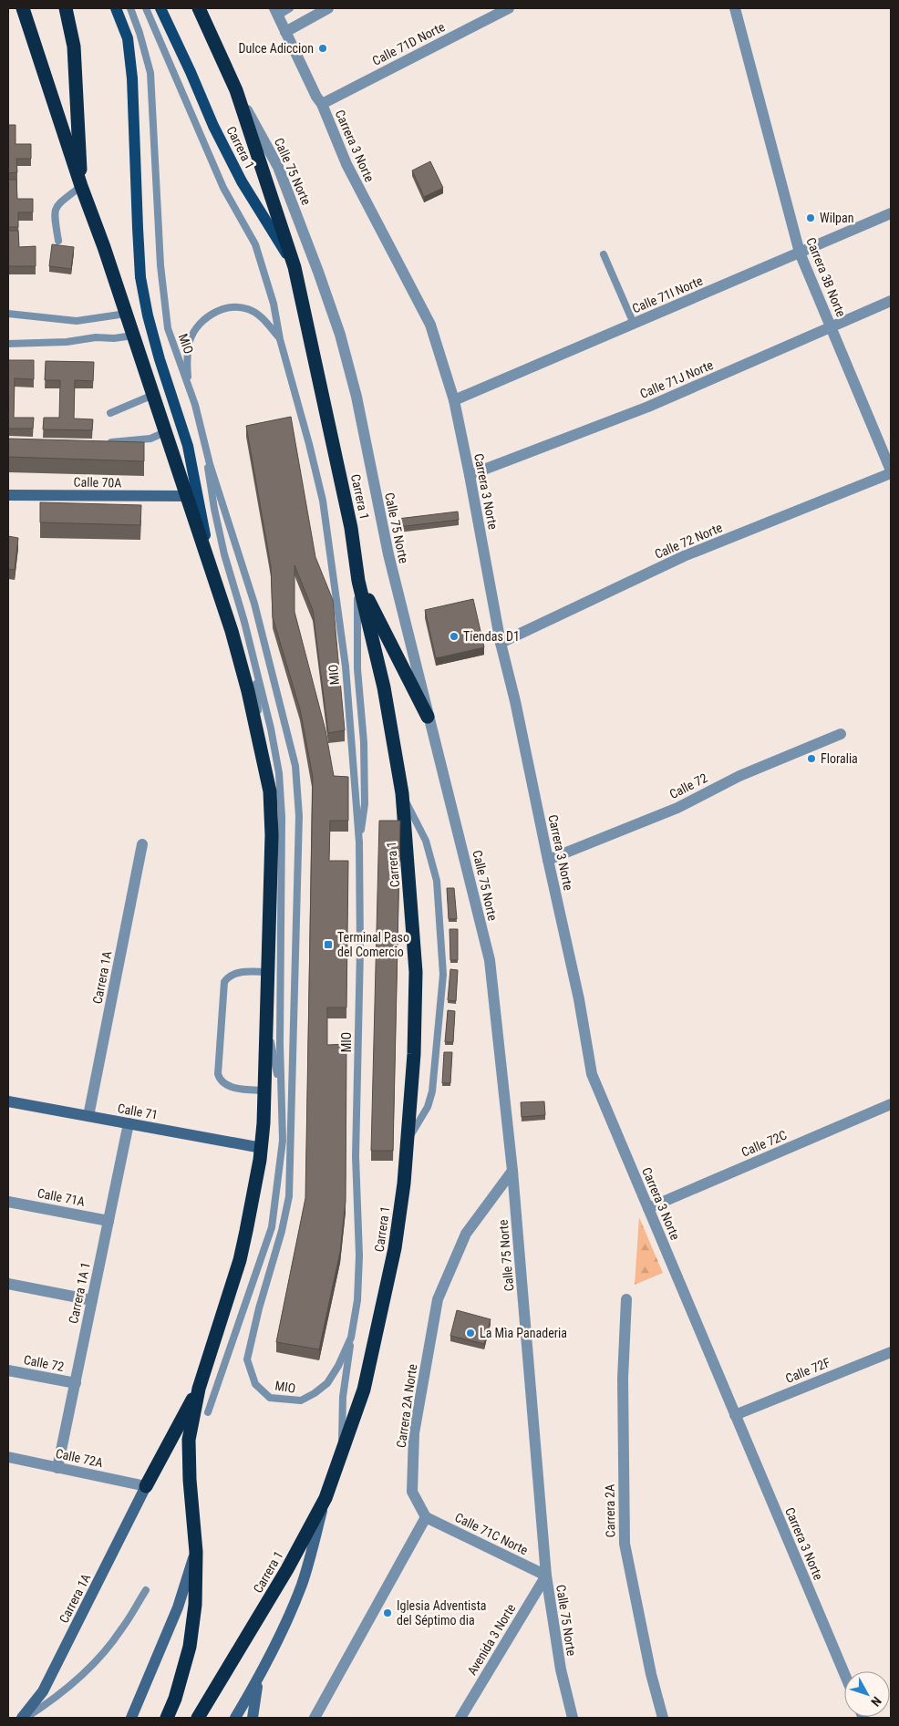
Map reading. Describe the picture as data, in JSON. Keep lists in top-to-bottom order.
{
  "streets": {
    "highway": ["Carrera 1"],
    "street": [
      "Calle 71D Norte",
      "Carrera 3 Norte",
      "Calle 75 Norte",
      "Carrera 3B Norte",
      "Calle 71I Norte",
      "Calle 71J Norte",
      "Calle 70A",
      "Calle 72 Norte",
      "Calle 72",
      "Carrera 1A",
      "Calle 71",
      "Calle 72C",
      "Calle 71A",
      "Carrera 1A 1",
      "Calle 72F",
      "Carrera 2A Norte",
      "Calle 72A",
      "Carrera 2A",
      "Calle 71C Norte",
      "Avenida 3 Norte"
    ],
    "lane": ["MIO"]
  },
  "crossings": [
    ["Calle 71D Norte", "Carrera 3 Norte"],
    ["Carrera 3 Norte", "Calle 71I Norte"],
    ["Carrera 3 Norte", "Calle 71J Norte"],
    ["Carrera 3 Norte", "Calle 72 Norte"],
    ["Carrera 3 Norte", "Calle 72"],
    ["Carrera 3 Norte", "Calle 72C"],
    ["Carrera 3 Norte", "Calle 72F"],
    ["Calle 75 Norte", "Carrera 2A Norte"],
    ["Calle 75 Norte", "Calle 71C Norte"],
    ["Calle 75 Norte", "Avenida 3 Norte"],
    ["Carrera 3B Norte", "Calle 71I Norte"],
    ["Carrera 3B Norte", "Calle 71J Norte"],
    ["Carrera 3B Norte", "Calle 72 Norte"],
    ["Calle 72", "Carrera 1A 1"],
    ["Carrera 1A", "Calle 71"],
    ["Carrera 1A", "Calle 72A"],
    ["Calle 71", "Carrera 1A 1"],
    ["Calle 71A", "Carrera 1A 1"],
    ["Carrera 1A 1", "Calle 72A"],
    ["Carrera 2A Norte", "Calle 71C Norte"],
    ["Calle 71C Norte", "Avenida 3 Norte"]
  ],
  "places": {
    "other": [
      "Dulce Adiccion",
      "Wilpan",
      "Tiendas D1",
      "Floralia",
      "La Mìa Panaderia",
      "Iglesia Adventista del Séptimo dia"
    ],
    "transit": ["Terminal Paso del Comercio"]
  },
  "north": "bottom right"
}
